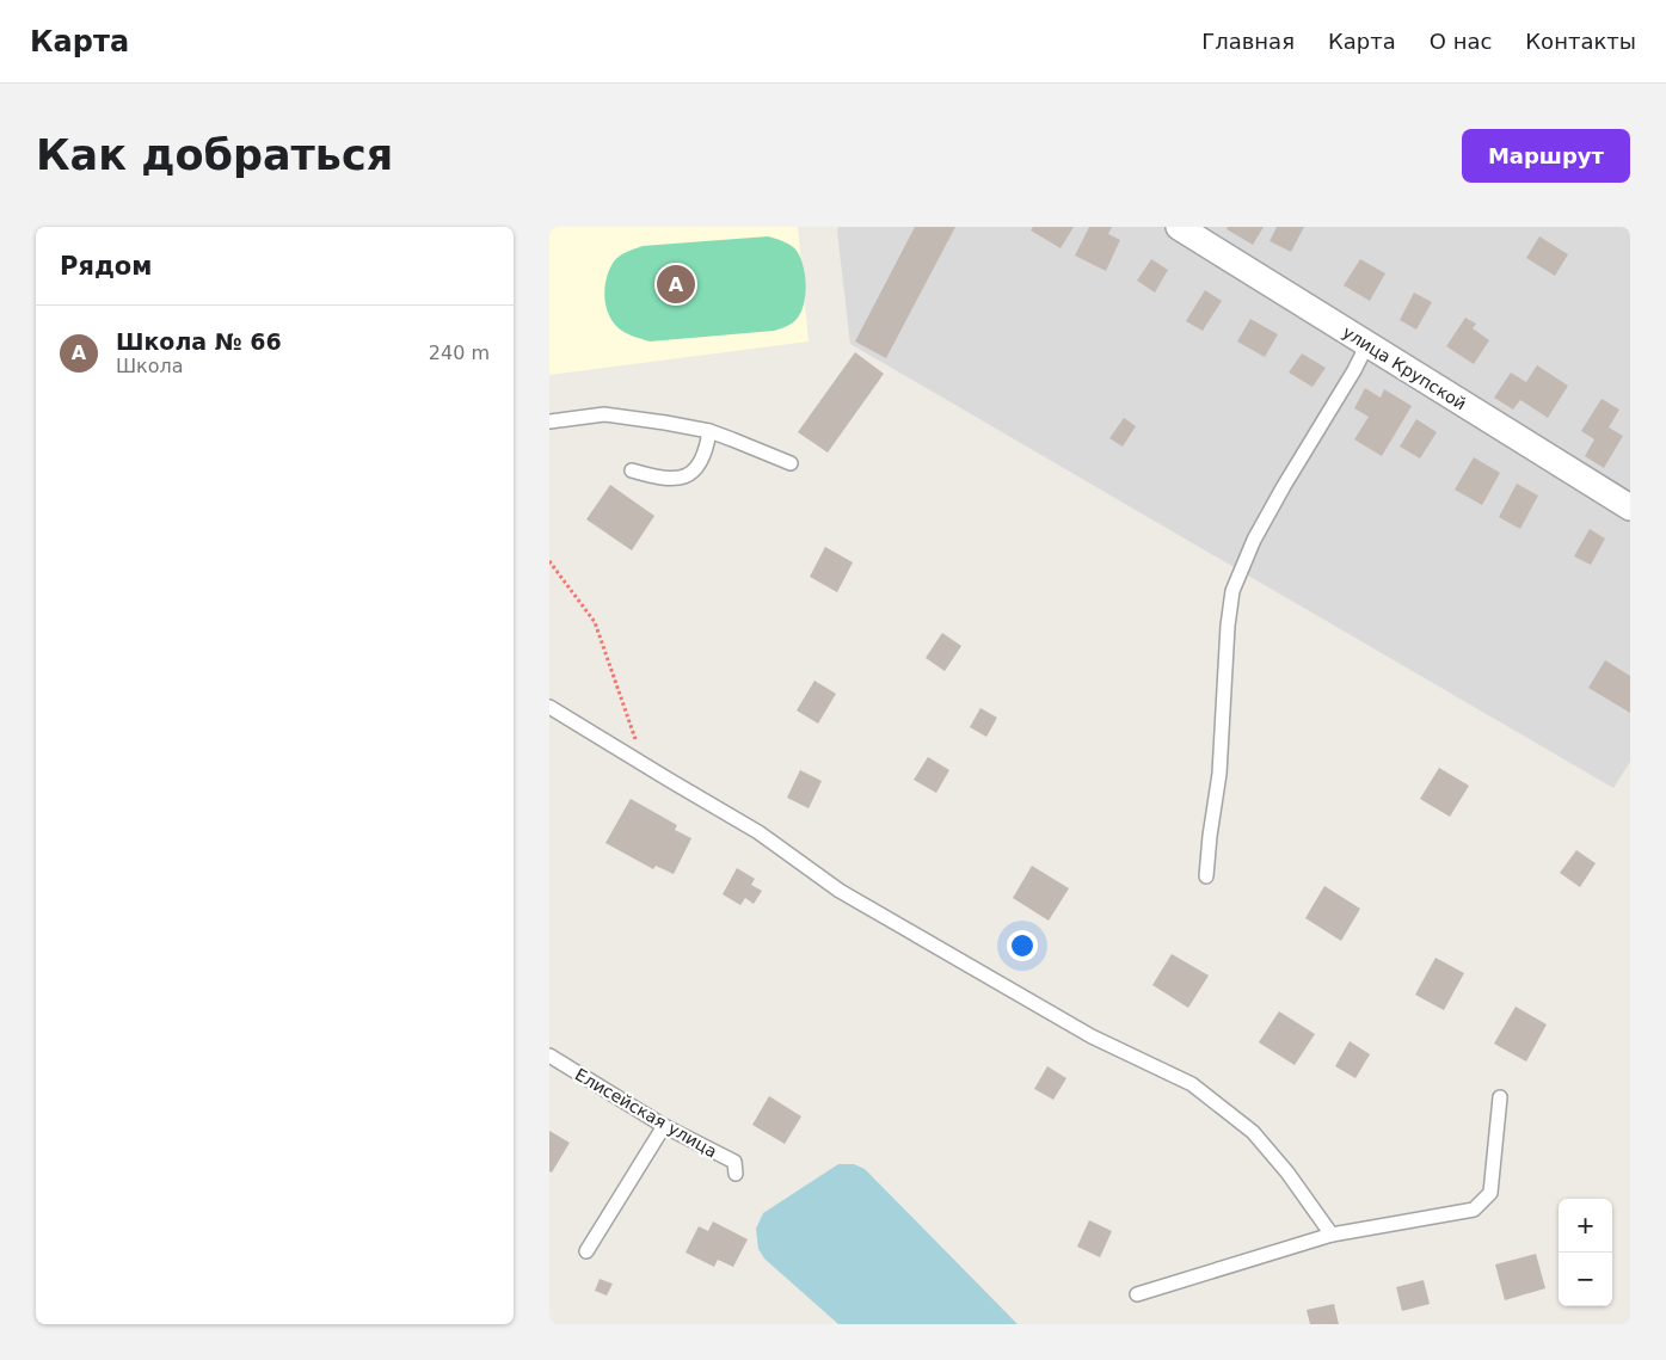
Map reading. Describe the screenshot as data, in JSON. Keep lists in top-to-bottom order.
{
  "streets": {
    "street": ["улица Крупской"],
    "lane": ["Елисейская улица"]
  },
  "page": {
    "header": "Карта",
    "nav": [
      "Главная",
      "Карта",
      "О нас",
      "Контакты"
    ],
    "buttons": "Маршрут",
    "title": "Как добраться",
    "heading": "Рядом",
    "pins": "A",
    "list": [
      {
        "mark": "A",
        "name": "Школа № 66",
        "note": "Школа",
        "value": "240 m"
      }
    ],
    "map_buttons": ["+", "−"]
  }
}
